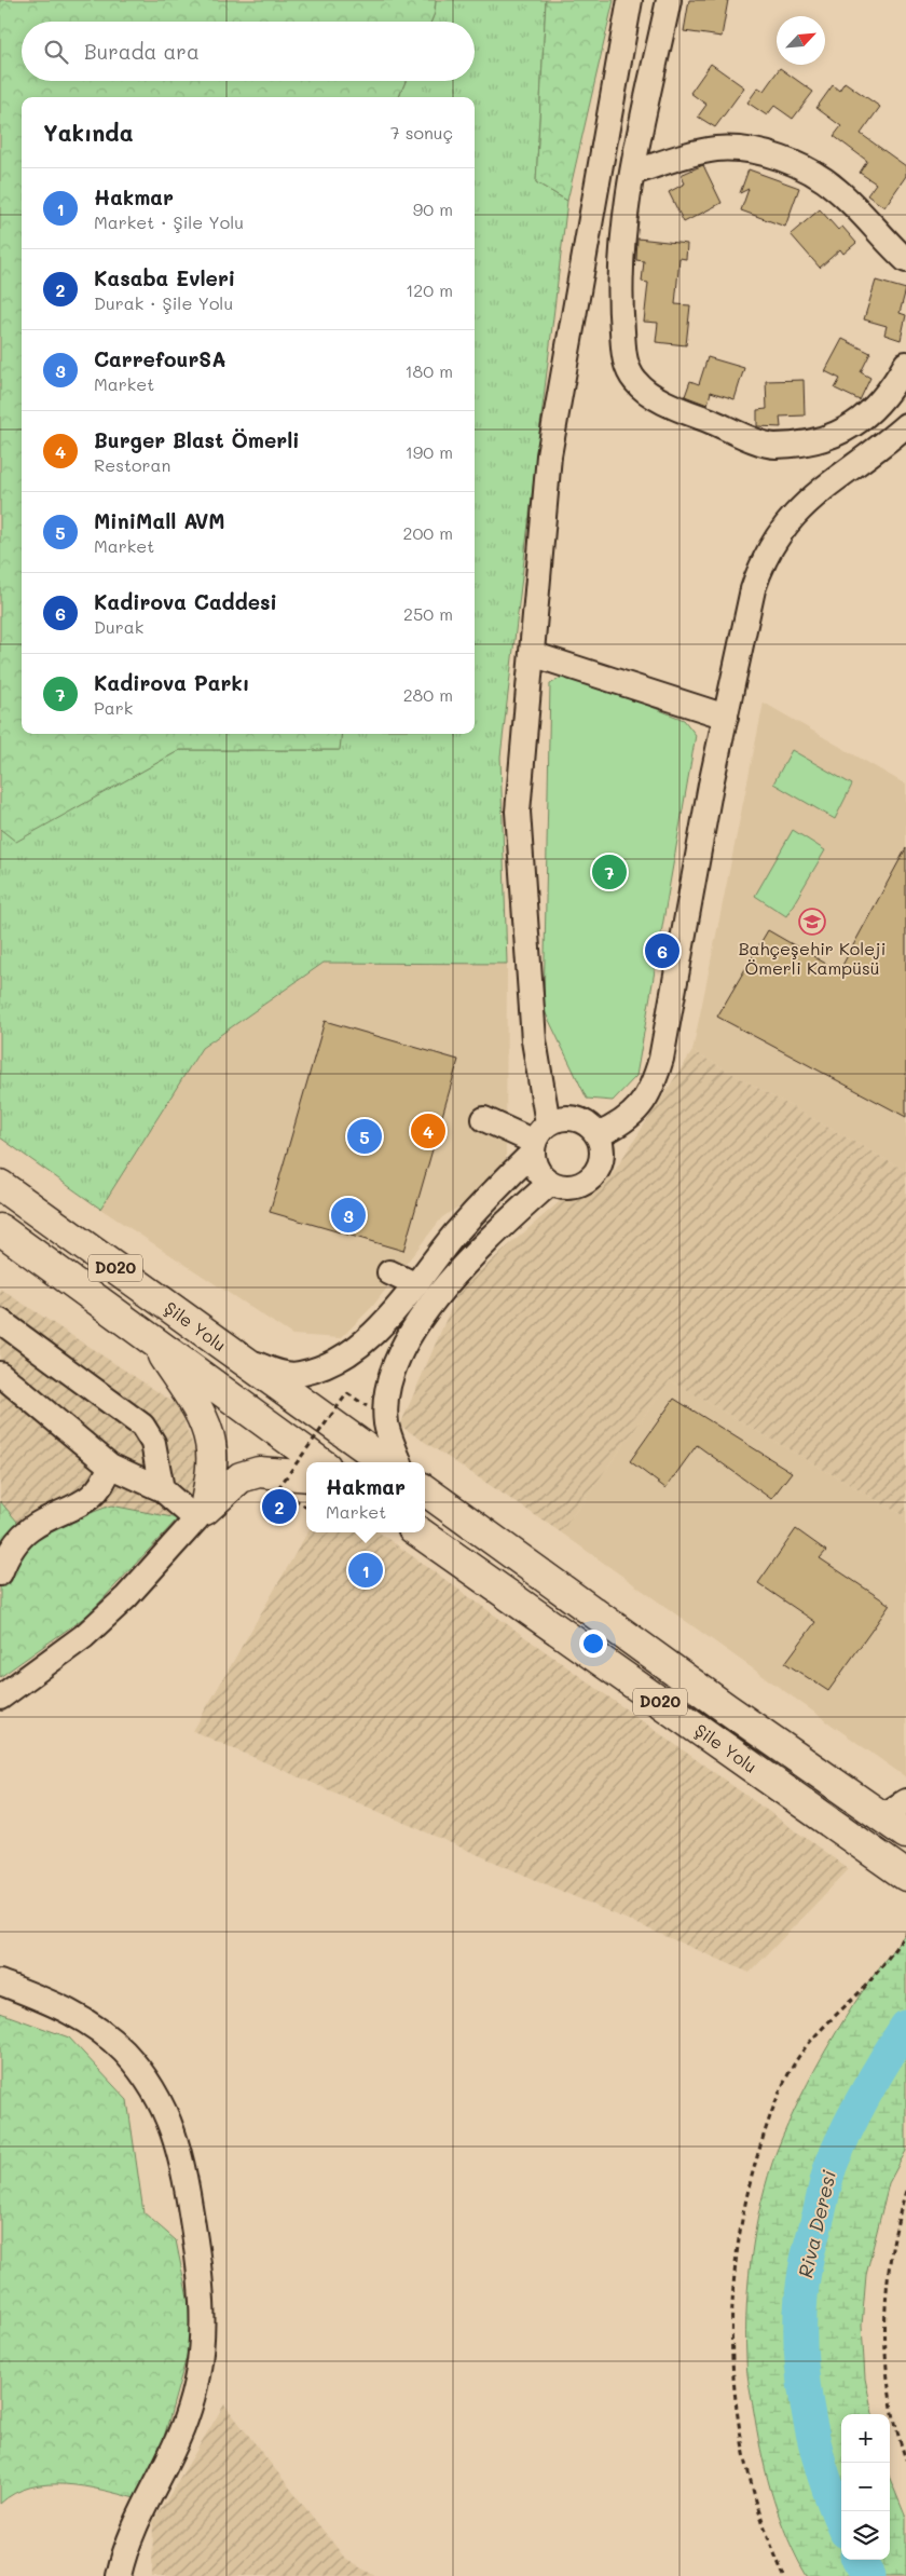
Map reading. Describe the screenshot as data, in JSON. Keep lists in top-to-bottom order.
{
  "streets": {
    "highway": ["D020", "Şile Yolu"]
  },
  "water": ["Riva Deresi"],
  "places": {
    "school or university": ["Bahçeşehir Koleji Ömerli Kampüsü"]
  },
  "north": "top right",
  "page": {
    "search": "Burada ara",
    "heading": ["Yakında", "7 sonuç"],
    "list": [
      {
        "mark": "1",
        "name": "Hakmar",
        "note": "Market · Şile Yolu",
        "value": "90 m"
      },
      {
        "mark": "2",
        "name": "Kasaba Evleri",
        "note": "Durak · Şile Yolu",
        "value": "120 m"
      },
      {
        "mark": "3",
        "name": "CarrefourSA",
        "note": "Market",
        "value": "180 m"
      },
      {
        "mark": "4",
        "name": "Burger Blast Ömerli",
        "note": "Restoran",
        "value": "190 m"
      },
      {
        "mark": "5",
        "name": "MiniMall AVM",
        "note": "Market",
        "value": "200 m"
      },
      {
        "mark": "6",
        "name": "Kadirova Caddesi",
        "note": "Durak",
        "value": "250 m"
      },
      {
        "mark": "7",
        "name": "Kadirova Parkı",
        "note": "Park",
        "value": "280 m"
      }
    ],
    "pins": [
      "7",
      "6",
      "4",
      "5",
      "3",
      "2",
      "1"
    ],
    "popup": ["Hakmar", "Market"],
    "map_buttons": ["+", "−"]
  }
}
